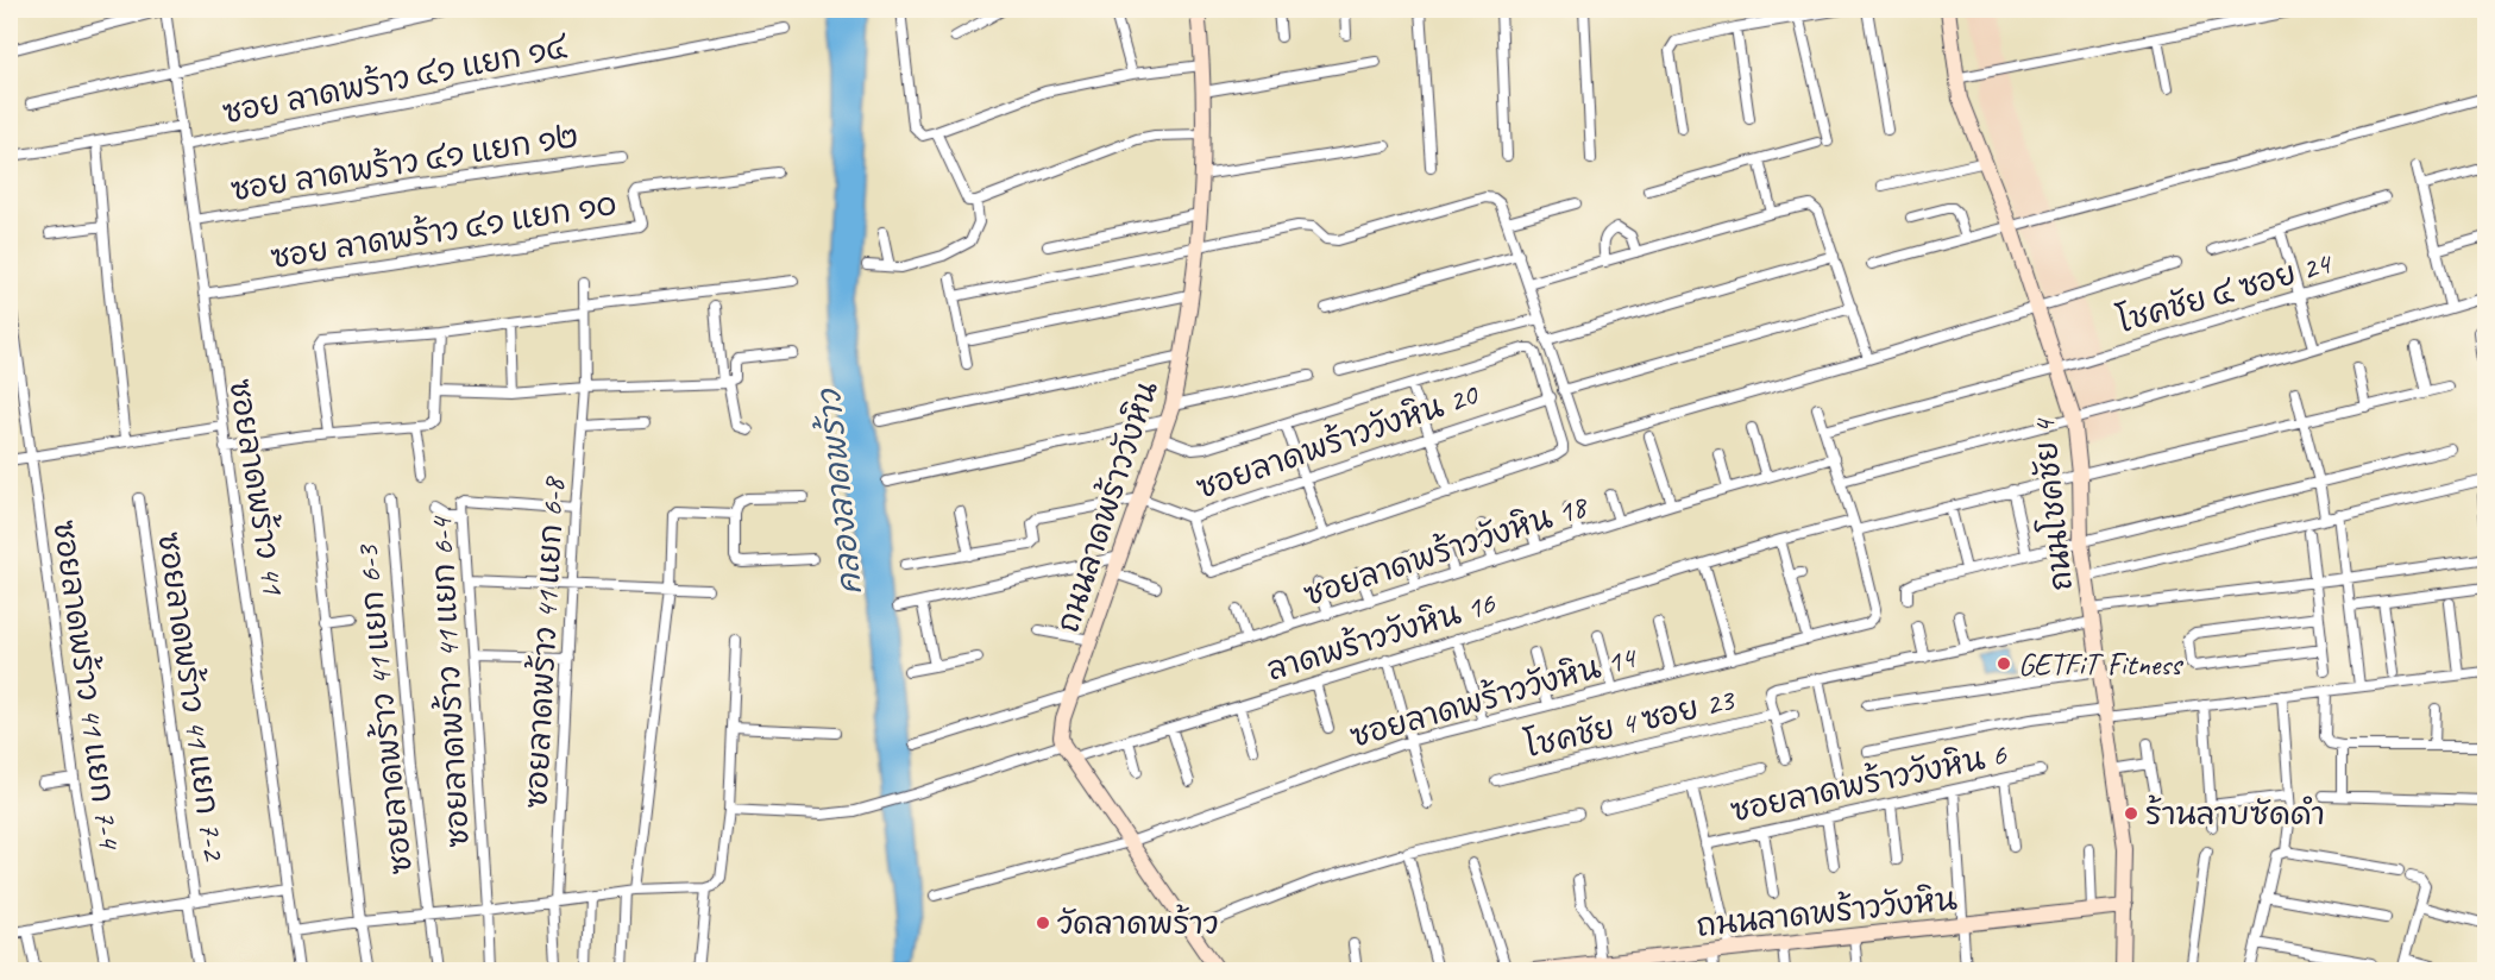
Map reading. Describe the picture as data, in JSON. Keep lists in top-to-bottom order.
{
  "streets": {
    "main road": ["ถนนโชคชัย 4", "ถนนลาดพร้าววังหิน"],
    "street": [
      "ซอย ลาดพร้าว ๔๑ แยก ๑๔",
      "ซอย ลาดพร้าว ๔๑ แยก ๑๒",
      "ซอย ลาดพร้าว ๔๑ แยก ๑๐",
      "โชคชัย ๔ ซอย 24",
      "ซอยลาดพร้าววังหิน 20",
      "ซอยลาดพร้าว 41",
      "ซอยลาดพร้าววังหิน 18",
      "ลาดพร้าววังหิน 16",
      "ซอยลาดพร้าว 41 แยก 6-8",
      "ซอยลาดพร้าว 41 แยก 6-4",
      "ซอยลาดพร้าว 41 แยก 7-4",
      "ซอยลาดพร้าว 41 แยก 7-2",
      "ซอยลาดพร้าววังหิน 14",
      "ซอยลาดพร้าว 41 แยก 6-3",
      "โชคชัย 4 ซอย 23",
      "ซอยลาดพร้าววังหิน 6"
    ]
  },
  "crossings": [
    ["ซอย ลาดพร้าว ๔๑ แยก ๑๔", "ซอยลาดพร้าว 41"],
    ["ซอย ลาดพร้าว ๔๑ แยก ๑๒", "ซอยลาดพร้าว 41"],
    ["ซอย ลาดพร้าว ๔๑ แยก ๑๐", "ซอยลาดพร้าว 41"],
    ["โชคชัย ๔ ซอย 24", "ถนนโชคชัย 4"],
    ["ซอยลาดพร้าววังหิน 20", "ถนนลาดพร้าววังหิน"],
    ["ถนนโชคชัย 4", "ถนนลาดพร้าววังหิน"],
    ["ถนนโชคชัย 4", "ลาดพร้าววังหิน 16"],
    ["ถนนลาดพร้าววังหิน", "ซอยลาดพร้าววังหิน 18"],
    ["ลาดพร้าววังหิน 16", "ซอยลาดพร้าววังหิน 14"],
    ["ซอยลาดพร้าว 41 แยก 6-8", "ซอยลาดพร้าว 41 แยก 6-4"]
  ],
  "water": ["คลองลาดพร้าว"],
  "places": ["GETFiT Fitness", "ร้านลาบซัดดำ", "วัดลาดพร้าว"]
}
